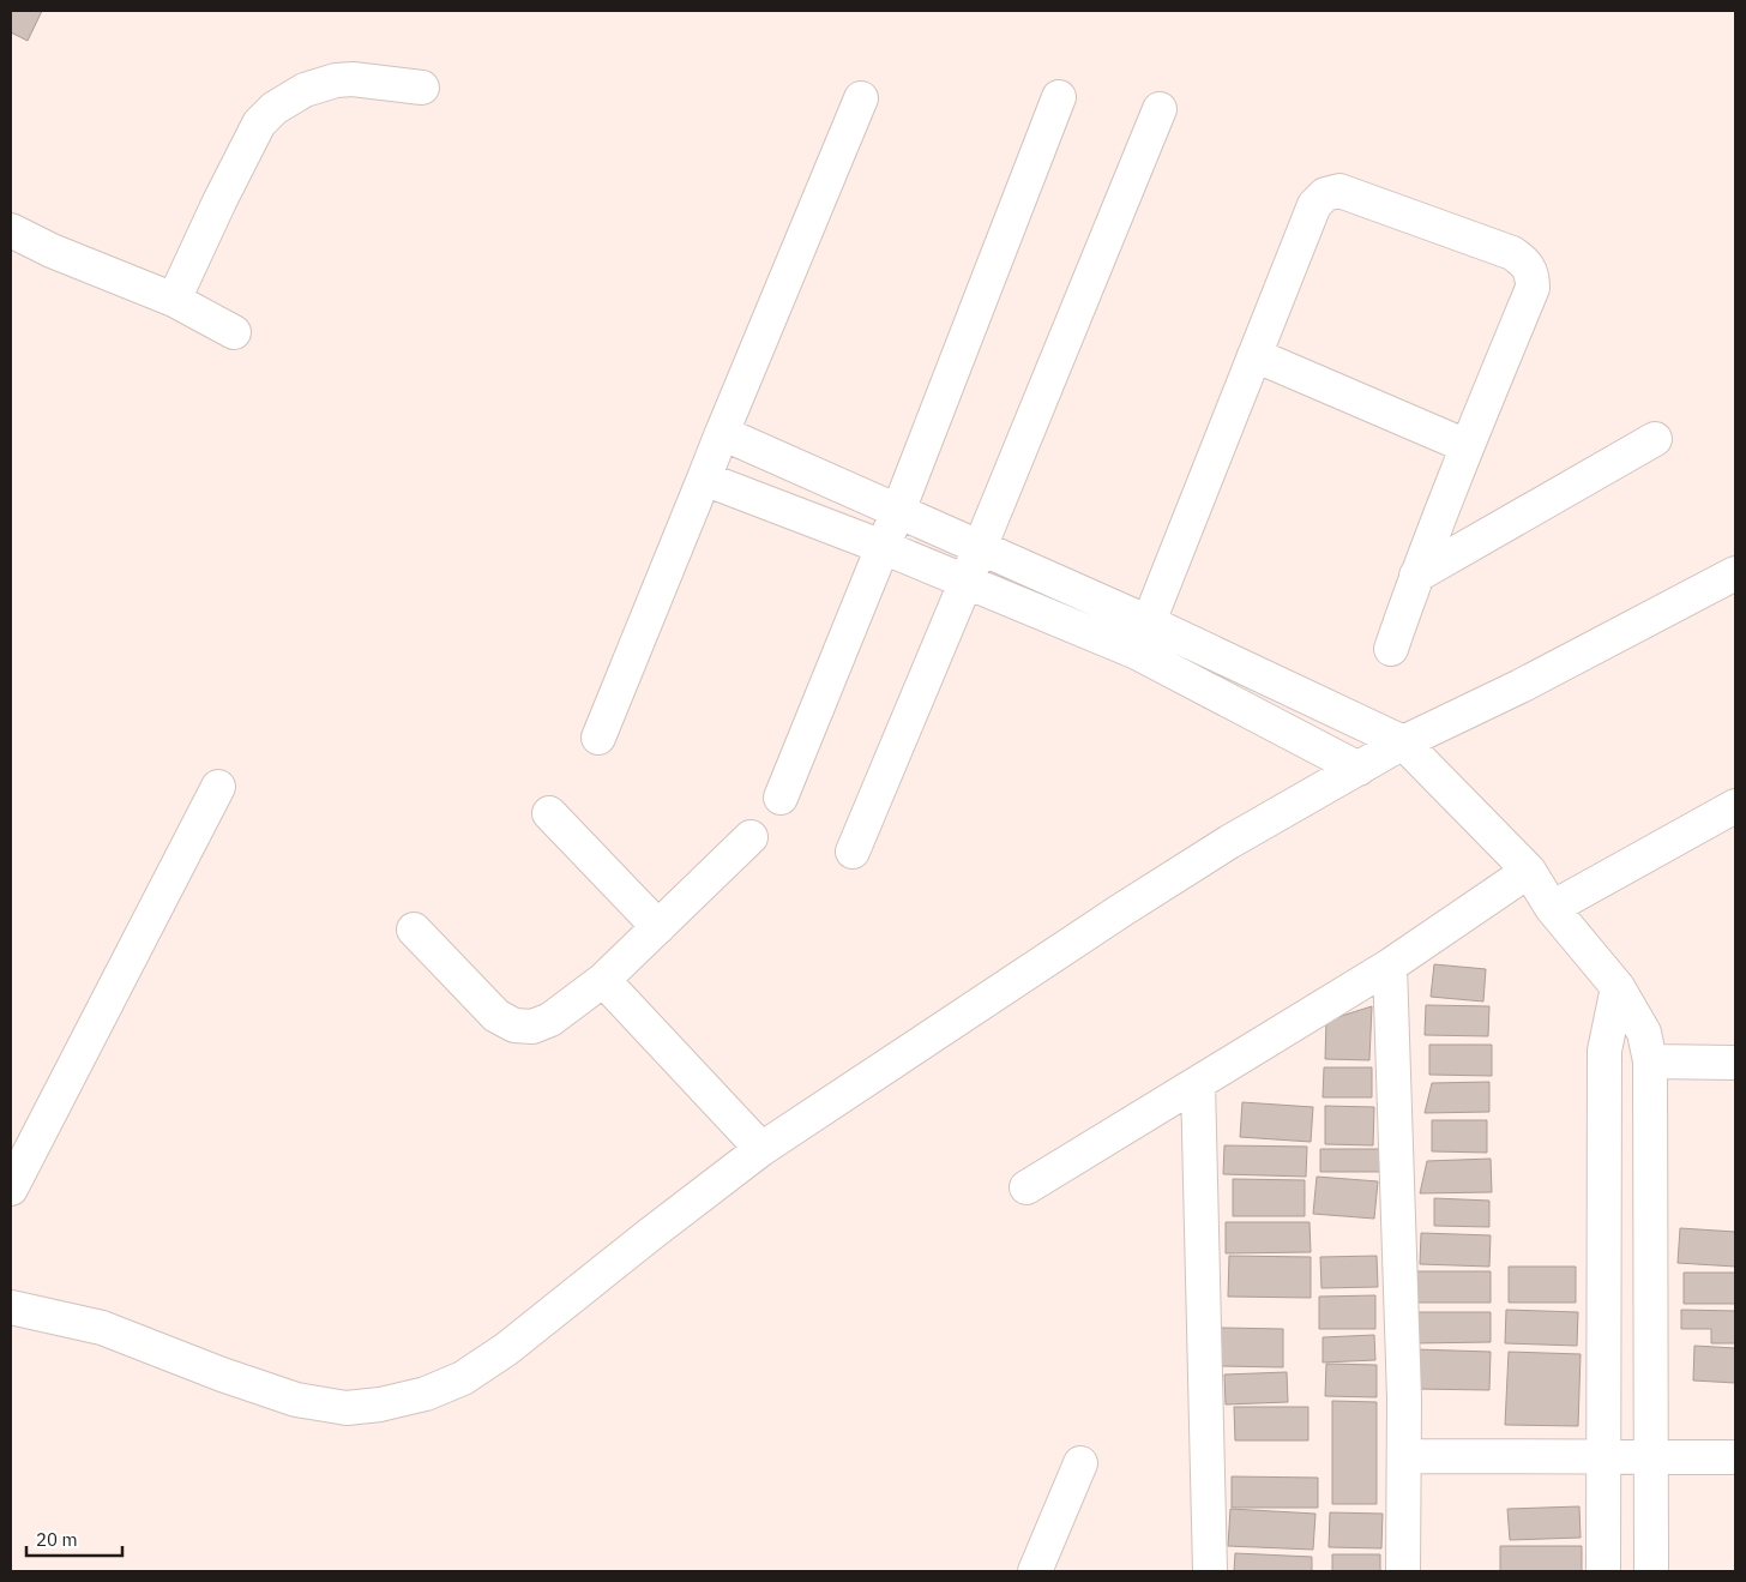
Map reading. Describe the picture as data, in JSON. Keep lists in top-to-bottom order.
{
  "scale_bar": "20 m"
}
